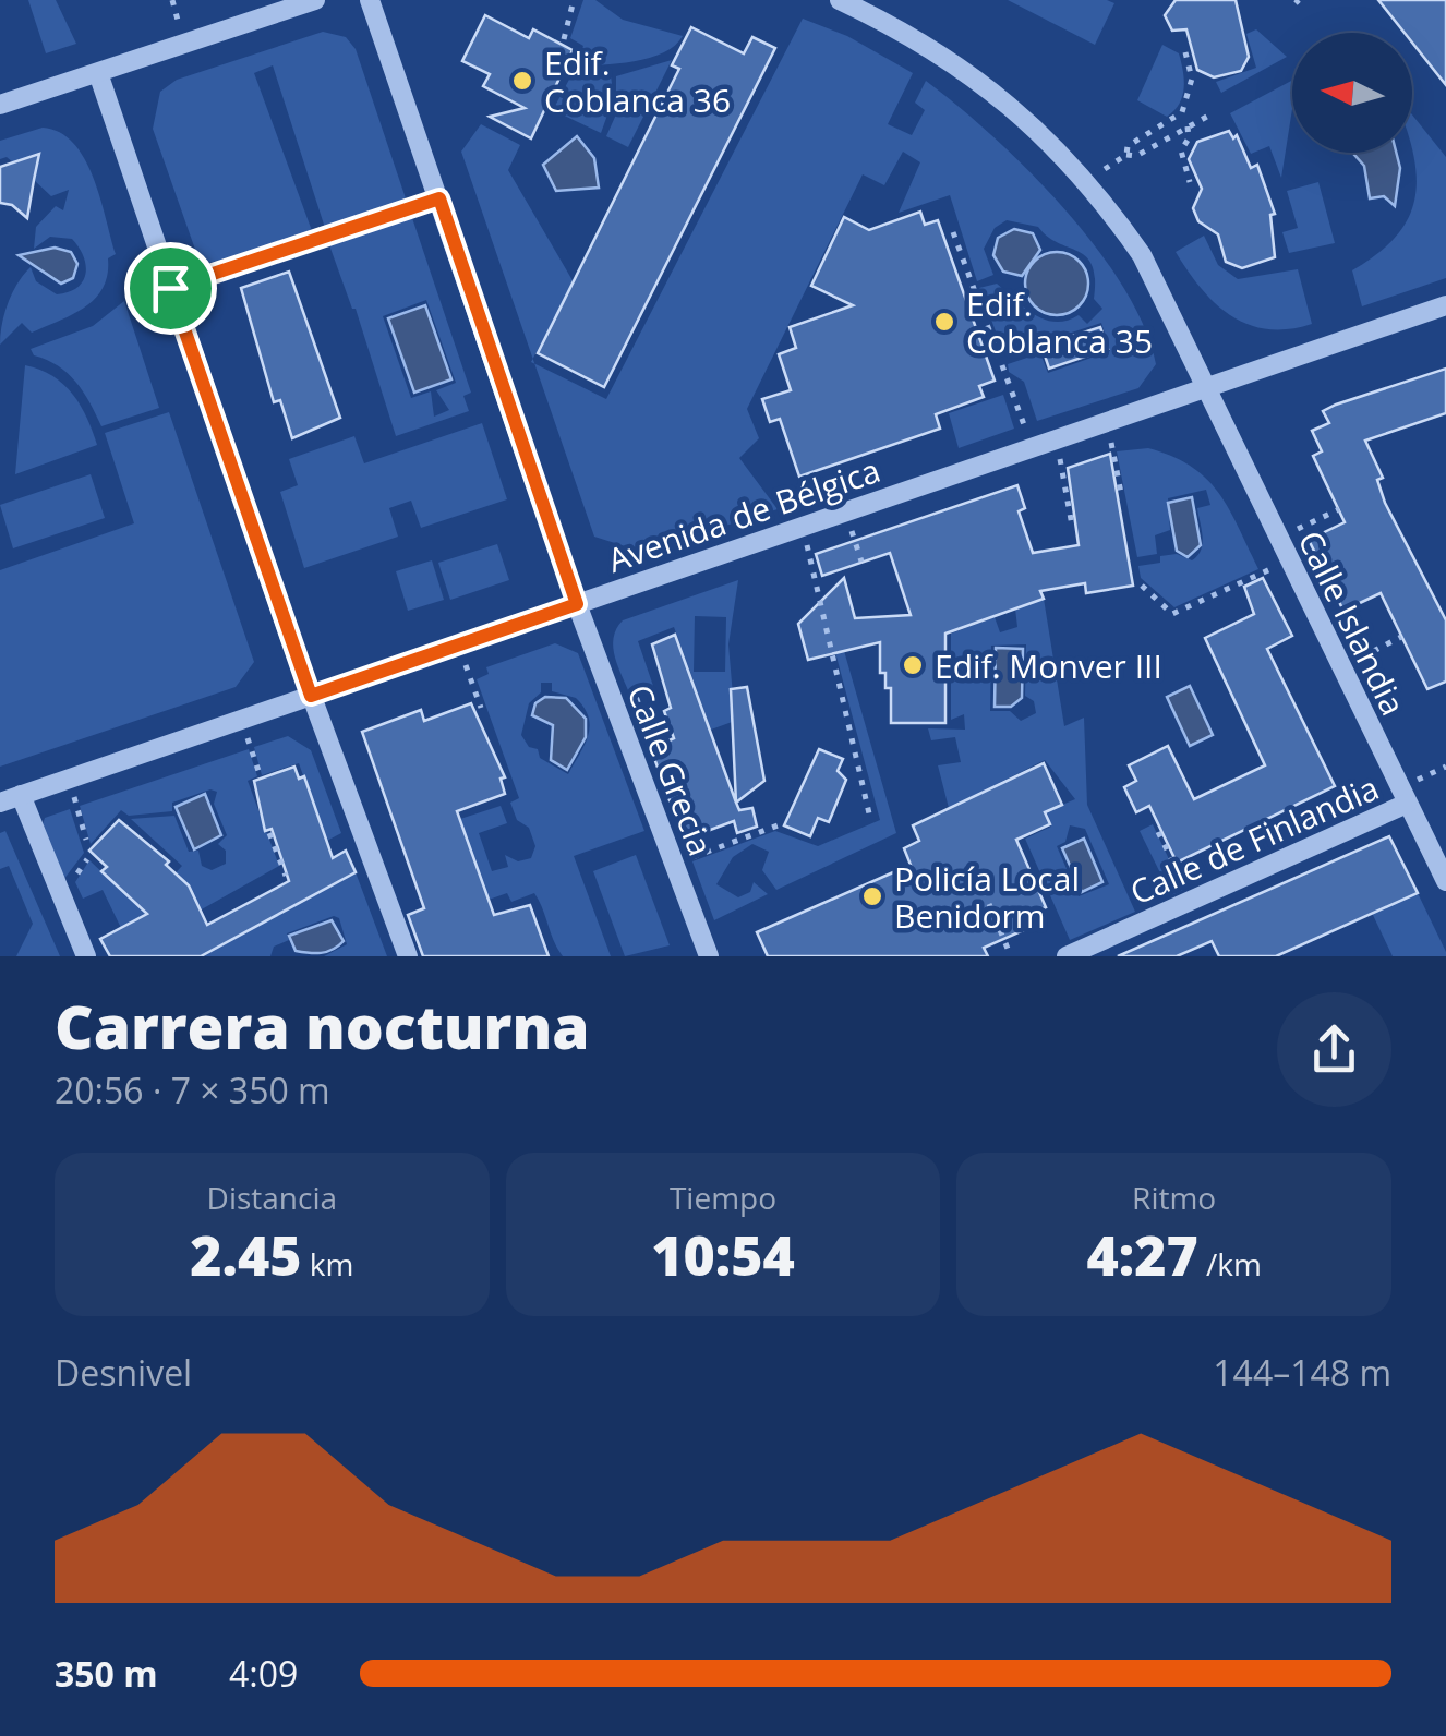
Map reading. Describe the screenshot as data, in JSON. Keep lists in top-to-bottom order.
{
  "streets": {
    "street": [
      "Avenida de Bélgica",
      "Calle Islandia",
      "Calle Grecia",
      "Calle de Finlandia"
    ]
  },
  "crossings": [
    ["Avenida de Bélgica", "Calle Islandia"],
    ["Avenida de Bélgica", "Calle Grecia"],
    ["Calle Islandia", "Calle de Finlandia"]
  ],
  "places": [
    "Edif. Coblanca 36",
    "Edif. Coblanca 35",
    "Edif. Monver III",
    "Policía Local Benidorm"
  ],
  "north": "left",
  "page": {
    "heading": ["Carrera nocturna", "20:56 · 7 × 350 m"],
    "stats": [
      ["Distancia", "2.45 km"],
      ["Tiempo", "10:54"],
      ["Ritmo", "4:27 /km"]
    ],
    "chart": ["Desnivel", "144–148 m"],
    "list": [
      {
        "name": "350 m",
        "note": "4:09"
      }
    ]
  }
}
